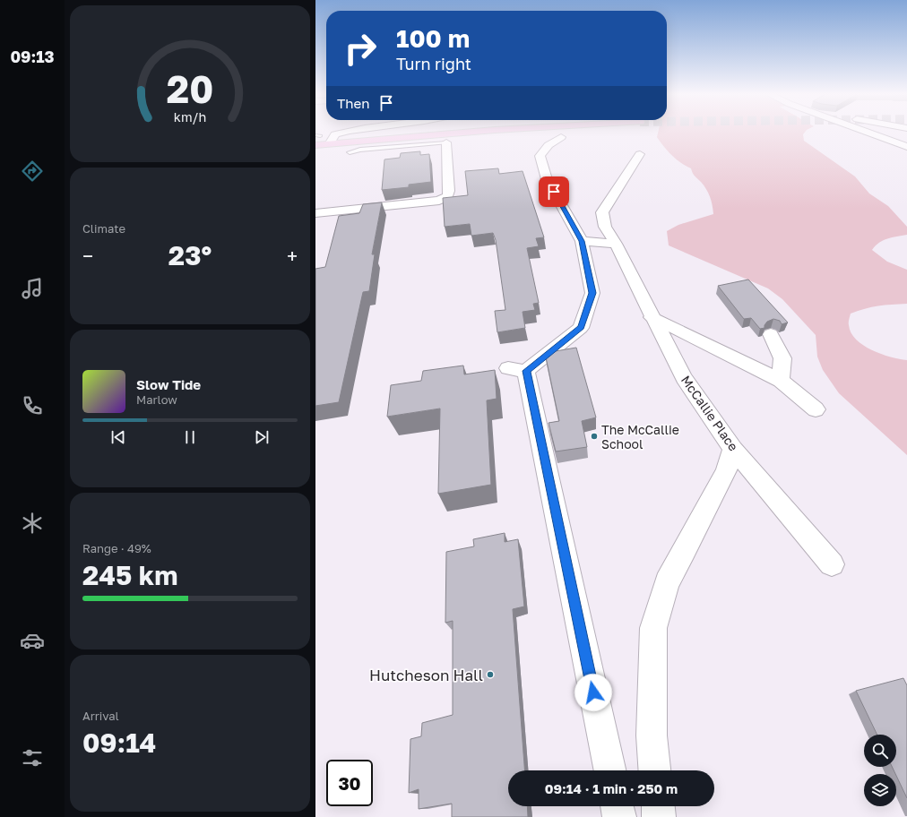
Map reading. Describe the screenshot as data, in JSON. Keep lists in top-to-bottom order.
{
  "streets": {
    "street": ["McCallie Place"]
  },
  "places": ["The McCallie School", "Hutcheson Hall"],
  "page": {
    "tabs": "09:13",
    "turn": ["100 m", "Turn right"],
    "then": "Then",
    "tile": [
      "Climate",
      ["Range · 49%", "245 km"],
      ["Arrival", "09:14"]
    ],
    "heat": ["−", "23°", "+"],
    "song": ["Slow Tide", "Marlow"],
    "limit": "30",
    "trip": "09:14 · 1 min · 250 m",
    "gauge": ["20", "km/h"]
  }
}
